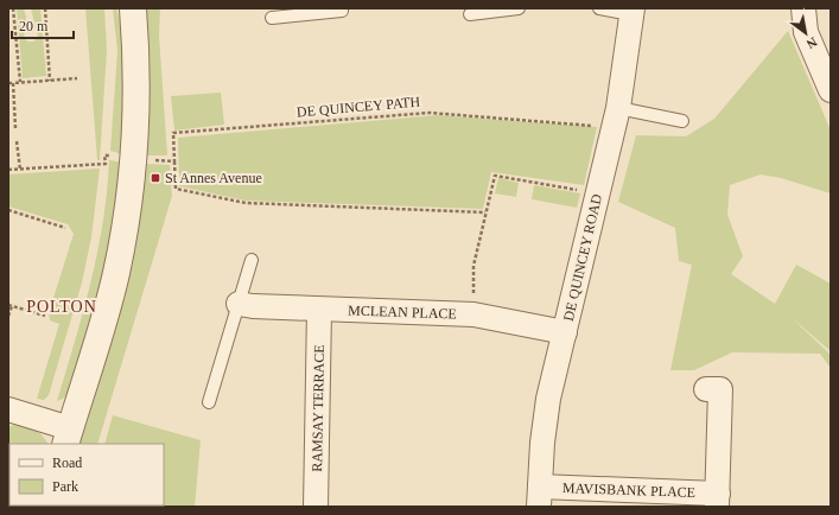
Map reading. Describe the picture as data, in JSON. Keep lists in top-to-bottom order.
{
  "streets": {
    "street": [
      "DE QUINCEY ROAD",
      "MCLEAN PLACE",
      "RAMSAY TERRACE",
      "MAVISBANK PLACE"
    ],
    "path": ["DE QUINCEY PATH"]
  },
  "crossings": [
    ["DE QUINCEY PATH", "DE QUINCEY ROAD"],
    ["DE QUINCEY ROAD", "MCLEAN PLACE"],
    ["DE QUINCEY ROAD", "MAVISBANK PLACE"],
    ["MCLEAN PLACE", "RAMSAY TERRACE"]
  ],
  "districts": ["POLTON"],
  "places": {
    "transit": ["St Annes Avenue"]
  },
  "legend": ["Road", "Park"],
  "scale_bar": "20 m",
  "north": "bottom right"
}
